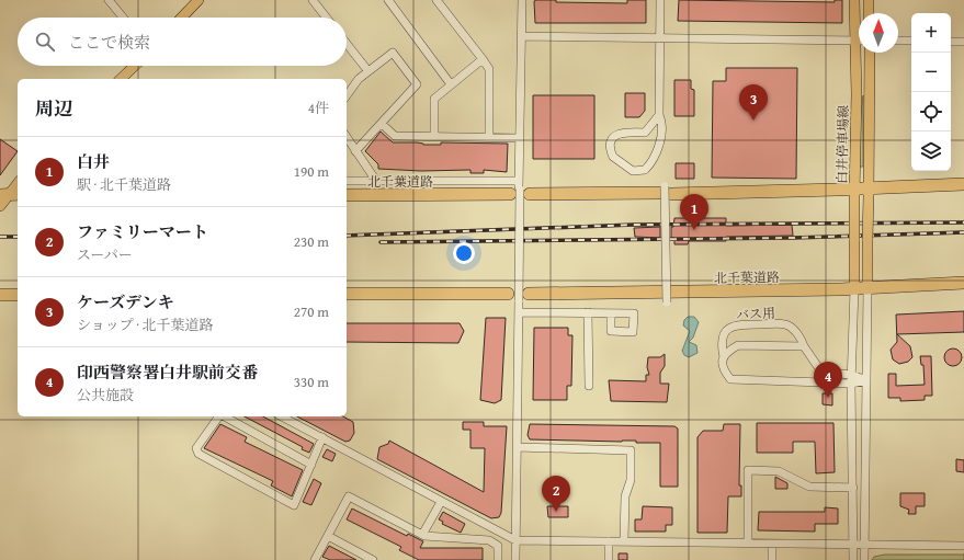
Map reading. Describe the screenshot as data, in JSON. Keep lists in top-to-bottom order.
{
  "streets": {
    "highway": ["北千葉道路"],
    "main road": ["白井停車場線"],
    "street": ["バス用"]
  },
  "crossings": [
    ["白井停車場線", "北千葉道路"]
  ],
  "north": "top",
  "page": {
    "map_buttons": ["+", "−"],
    "search": "ここで検索",
    "heading": ["周辺", "4件"],
    "pins": [
      "3",
      "1",
      "4",
      "2"
    ],
    "list": [
      {
        "mark": "1",
        "name": "白井",
        "note": "駅 · 北千葉道路",
        "value": "190 m"
      },
      {
        "mark": "2",
        "name": "ファミリーマート",
        "note": "スーパー",
        "value": "230 m"
      },
      {
        "mark": "3",
        "name": "ケーズデンキ",
        "note": "ショップ · 北千葉道路",
        "value": "270 m"
      },
      {
        "mark": "4",
        "name": "印西警察署白井駅前交番",
        "note": "公共施設",
        "value": "330 m"
      }
    ]
  }
}
